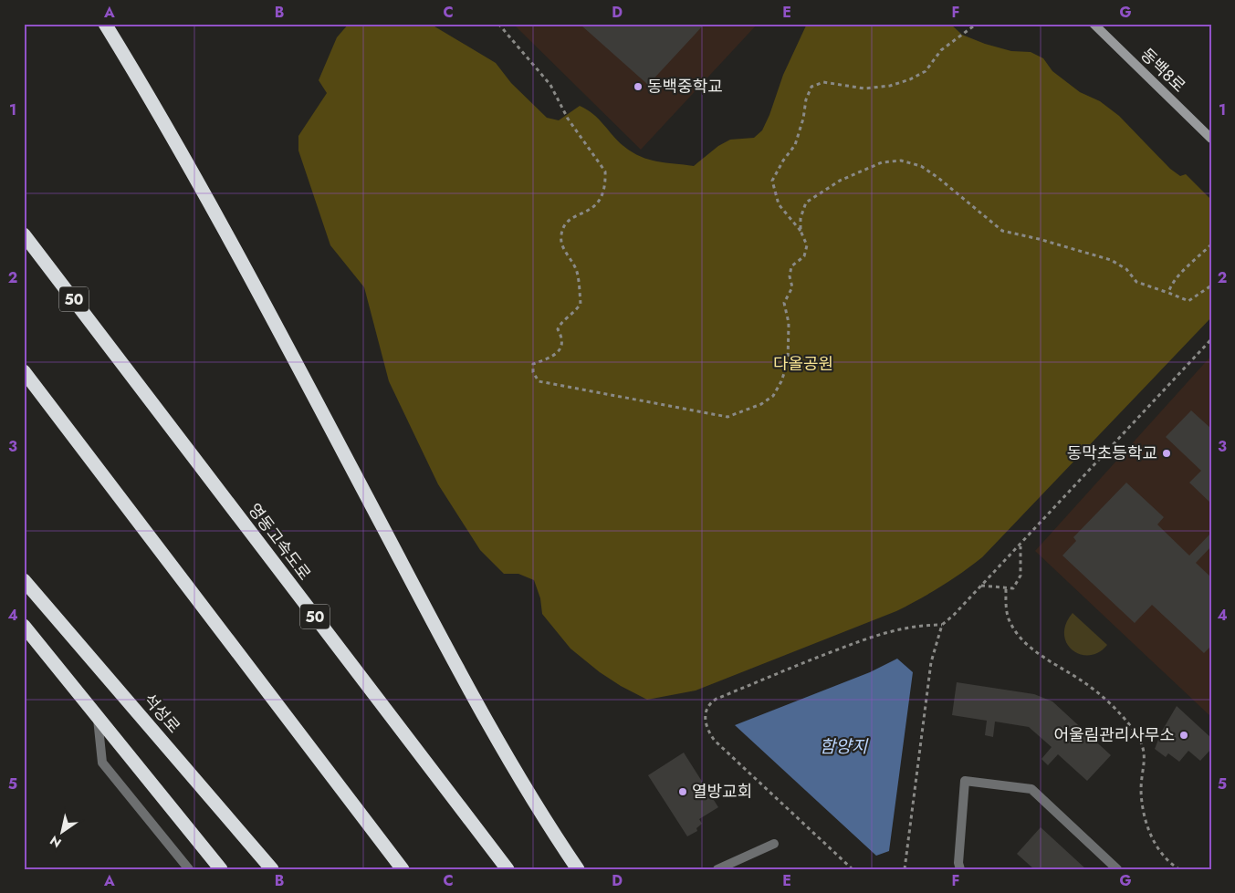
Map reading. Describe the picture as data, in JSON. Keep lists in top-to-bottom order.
{
  "streets": {
    "highway": ["50", "영동고속도로", "석성로"],
    "street": ["동백8로"]
  },
  "water": ["함양지"],
  "parks": ["다올공원"],
  "places": [
    "동백중학교",
    "동막초등학교",
    "어울림관리사무소",
    "열방교회"
  ],
  "north": "bottom left",
  "grid": {
    "columns": [
      "A",
      "B",
      "C",
      "D",
      "E",
      "F",
      "G"
    ],
    "rows": [
      "1",
      "2",
      "3",
      "4",
      "5"
    ]
  }
}
